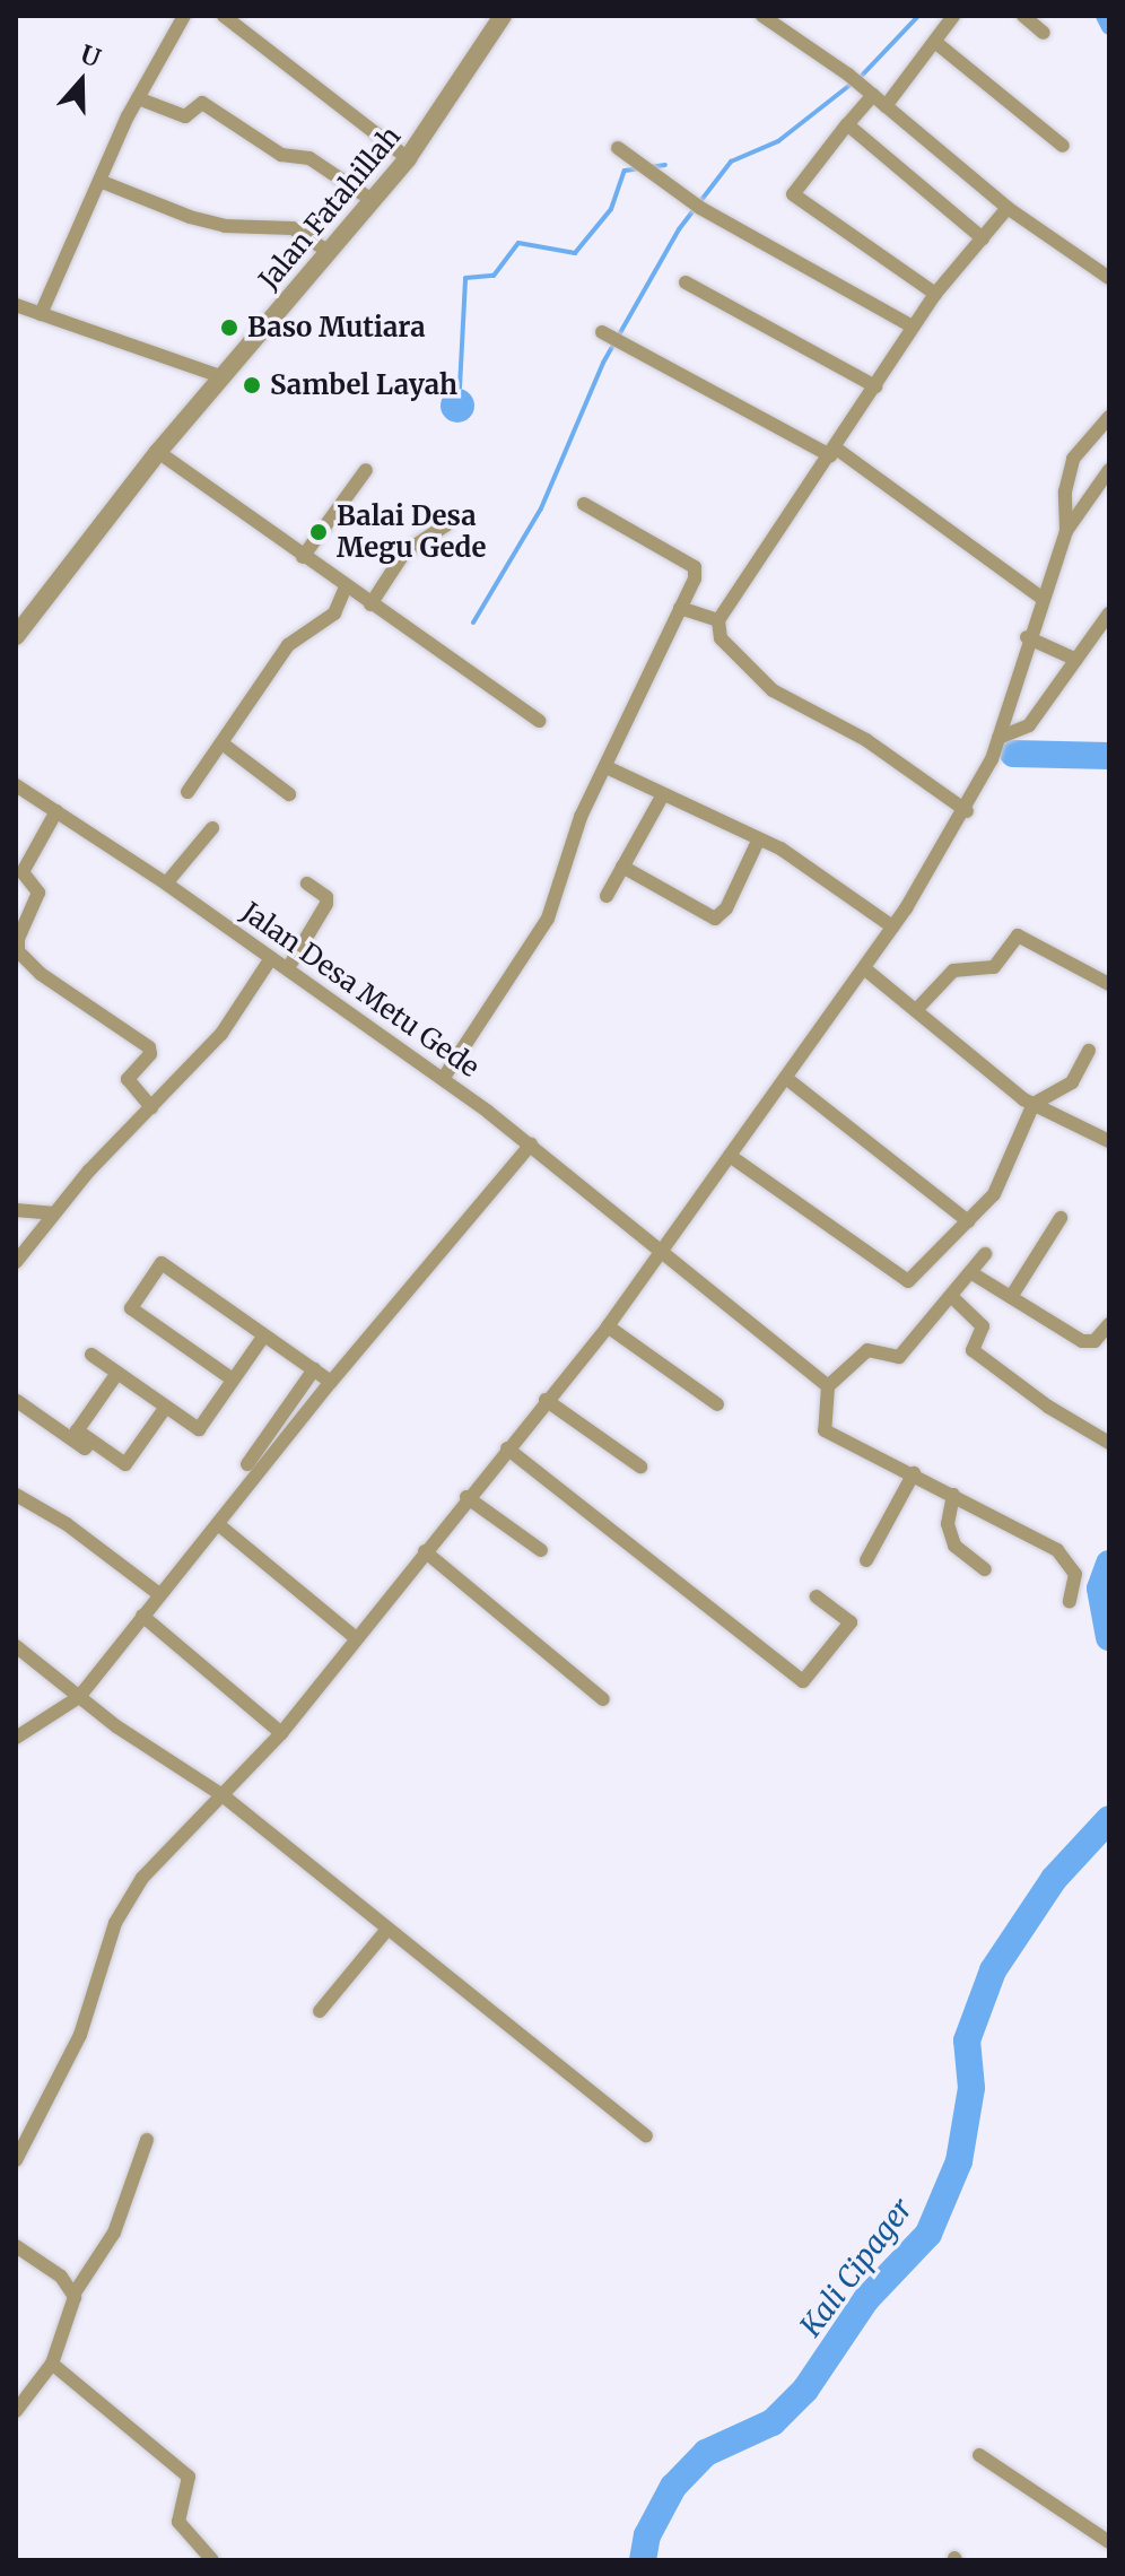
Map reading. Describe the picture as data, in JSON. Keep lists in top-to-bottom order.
{
  "streets": {
    "street": ["Jalan Fatahillah", "Jalan Desa Metu Gede"]
  },
  "water": ["Kali Cipager"],
  "places": ["Baso Mutiara", "Sambel Layah", "Balai Desa Megu Gede"],
  "north": "top"
}
